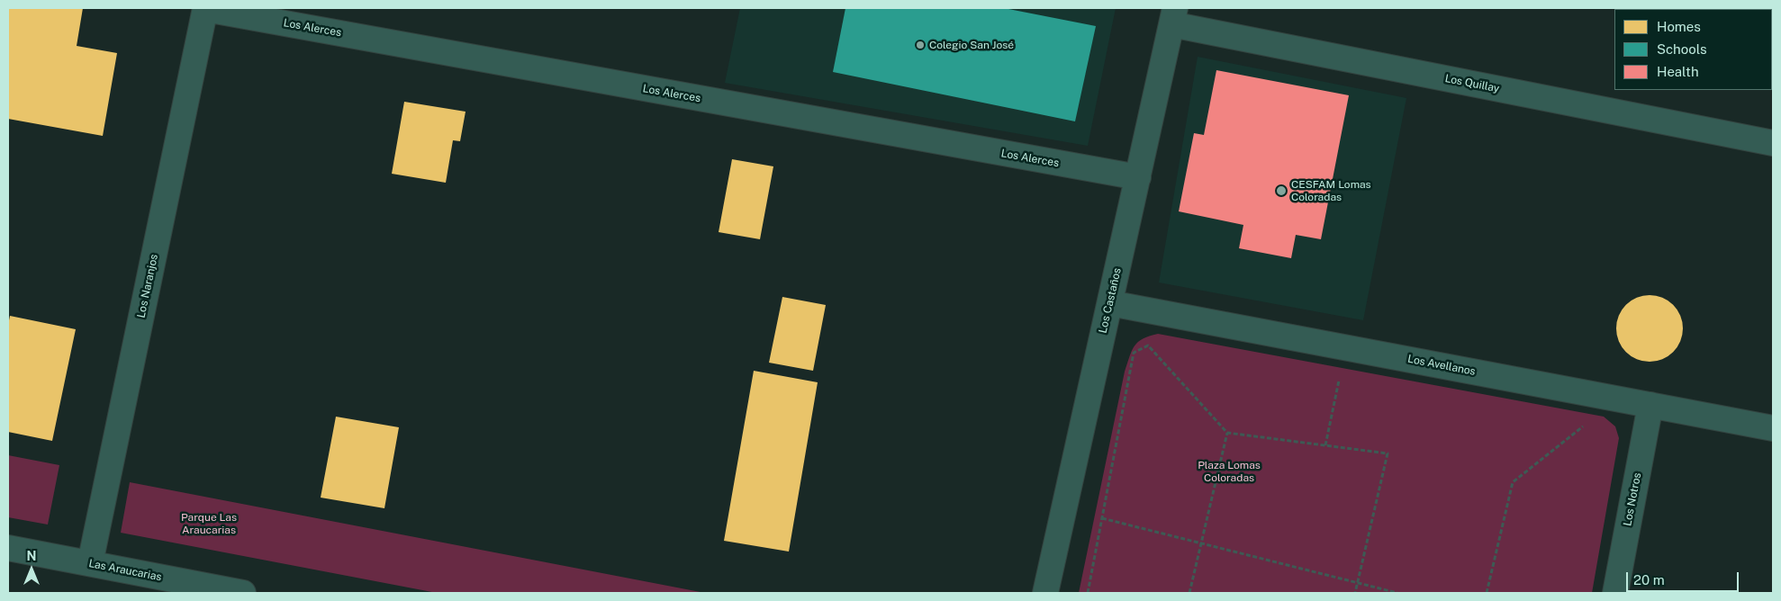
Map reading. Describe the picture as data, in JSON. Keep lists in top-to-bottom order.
{
  "streets": {
    "street": [
      "Los Alerces",
      "Los Quillay",
      "Los Naranjos",
      "Los Castaños",
      "Los Avellanos",
      "Los Notros",
      "Las Araucarias"
    ]
  },
  "crossings": [
    ["Los Alerces", "Los Naranjos"],
    ["Los Alerces", "Los Castaños"],
    ["Los Quillay", "Los Castaños"],
    ["Los Naranjos", "Las Araucarias"],
    ["Los Castaños", "Los Avellanos"],
    ["Los Avellanos", "Los Notros"]
  ],
  "parks": ["Plaza Lomas Coloradas", "Parque Las Araucarias"],
  "places": ["Colegio San José", "CESFAM Lomas Coloradas"],
  "legend": ["Homes", "Schools", "Health"],
  "scale_bar": "20 m",
  "north": "top"
}
